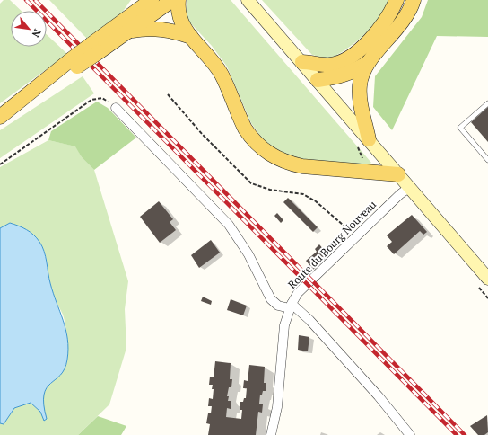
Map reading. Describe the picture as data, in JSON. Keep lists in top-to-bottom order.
{
  "streets": {
    "street": ["Route du Bourg Nouveau"]
  },
  "north": "bottom right"
}
